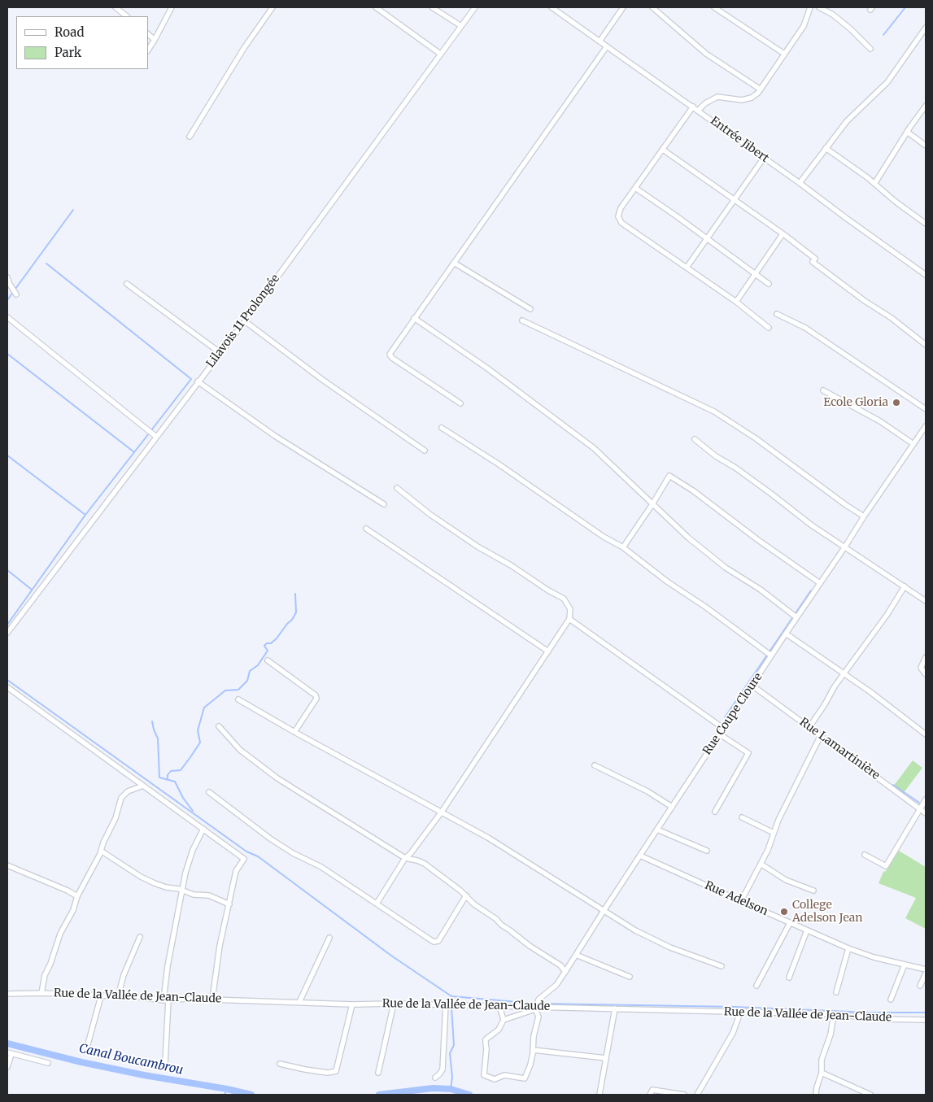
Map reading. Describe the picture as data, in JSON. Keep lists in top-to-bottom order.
{
  "streets": {
    "street": [
      "Entrée Jibert",
      "Lilavois 11 Prolongée",
      "Rue Coupe Cloure",
      "Rue Lamartinière",
      "Rue Adelson",
      "Rue de la Vallée de Jean-Claude"
    ]
  },
  "crossings": [
    ["Rue Coupe Cloure", "Rue Lamartinière"],
    ["Rue Coupe Cloure", "Rue Adelson"],
    ["Rue Coupe Cloure", "Rue de la Vallée de Jean-Claude"]
  ],
  "water": ["Canal Boucambrou"],
  "places": ["Ecole Gloria", "College Adelson Jean"],
  "legend": ["Road", "Park"]
}
